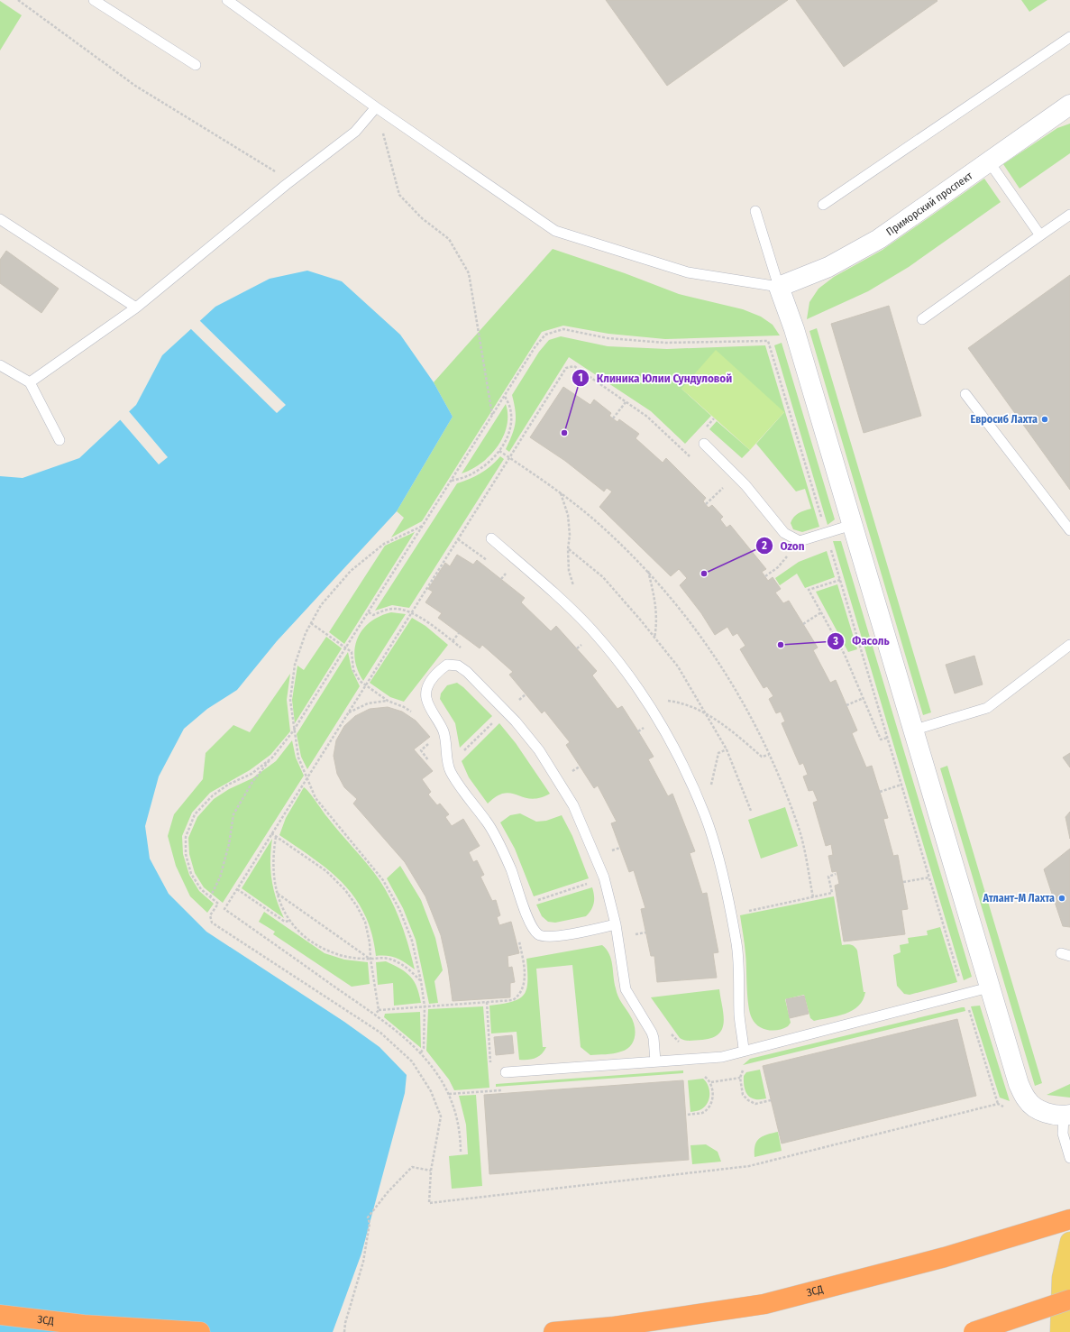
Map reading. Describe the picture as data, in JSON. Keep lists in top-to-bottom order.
{
  "streets": {
    "highway": ["ЗСД"],
    "street": ["Приморский проспект"]
  },
  "places": [
    "Евросиб Лахта",
    "Клиника Юлии Сундуловой",
    "Ozon",
    "Фасоль",
    "Атлант-М Лахта"
  ]
}
